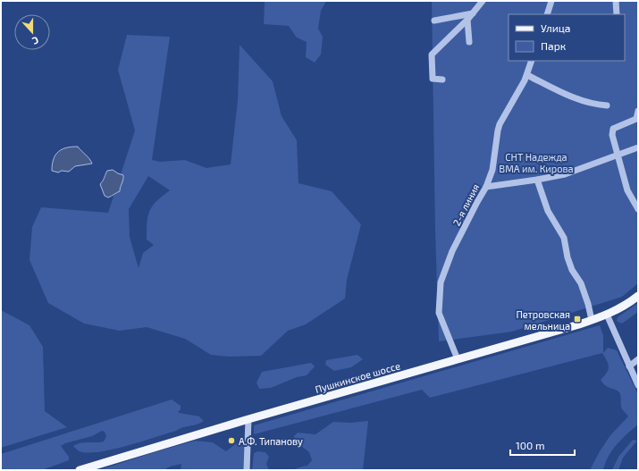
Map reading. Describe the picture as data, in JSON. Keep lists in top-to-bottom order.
{
  "streets": {
    "main road": ["Пушкинское шоссе"],
    "street": ["2-я линия"]
  },
  "crossings": [
    ["2-я линия", "Пушкинское шоссе"]
  ],
  "parks": ["СНТ Надежда ВМА им. Кирова"],
  "places": {
    "transit": ["Петровская мельница"],
    "other": ["А.Ф. Типанову"]
  },
  "legend": ["Улица", "Парк"],
  "scale_bar": "100 m",
  "north": "bottom"
}
